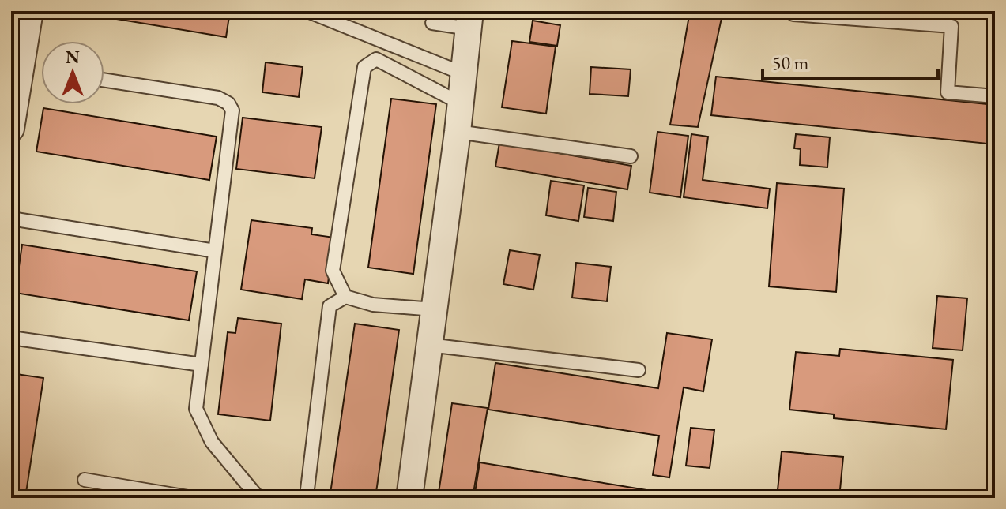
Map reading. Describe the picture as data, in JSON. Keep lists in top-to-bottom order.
{
  "scale_bar": "50 m",
  "north": "top"
}
